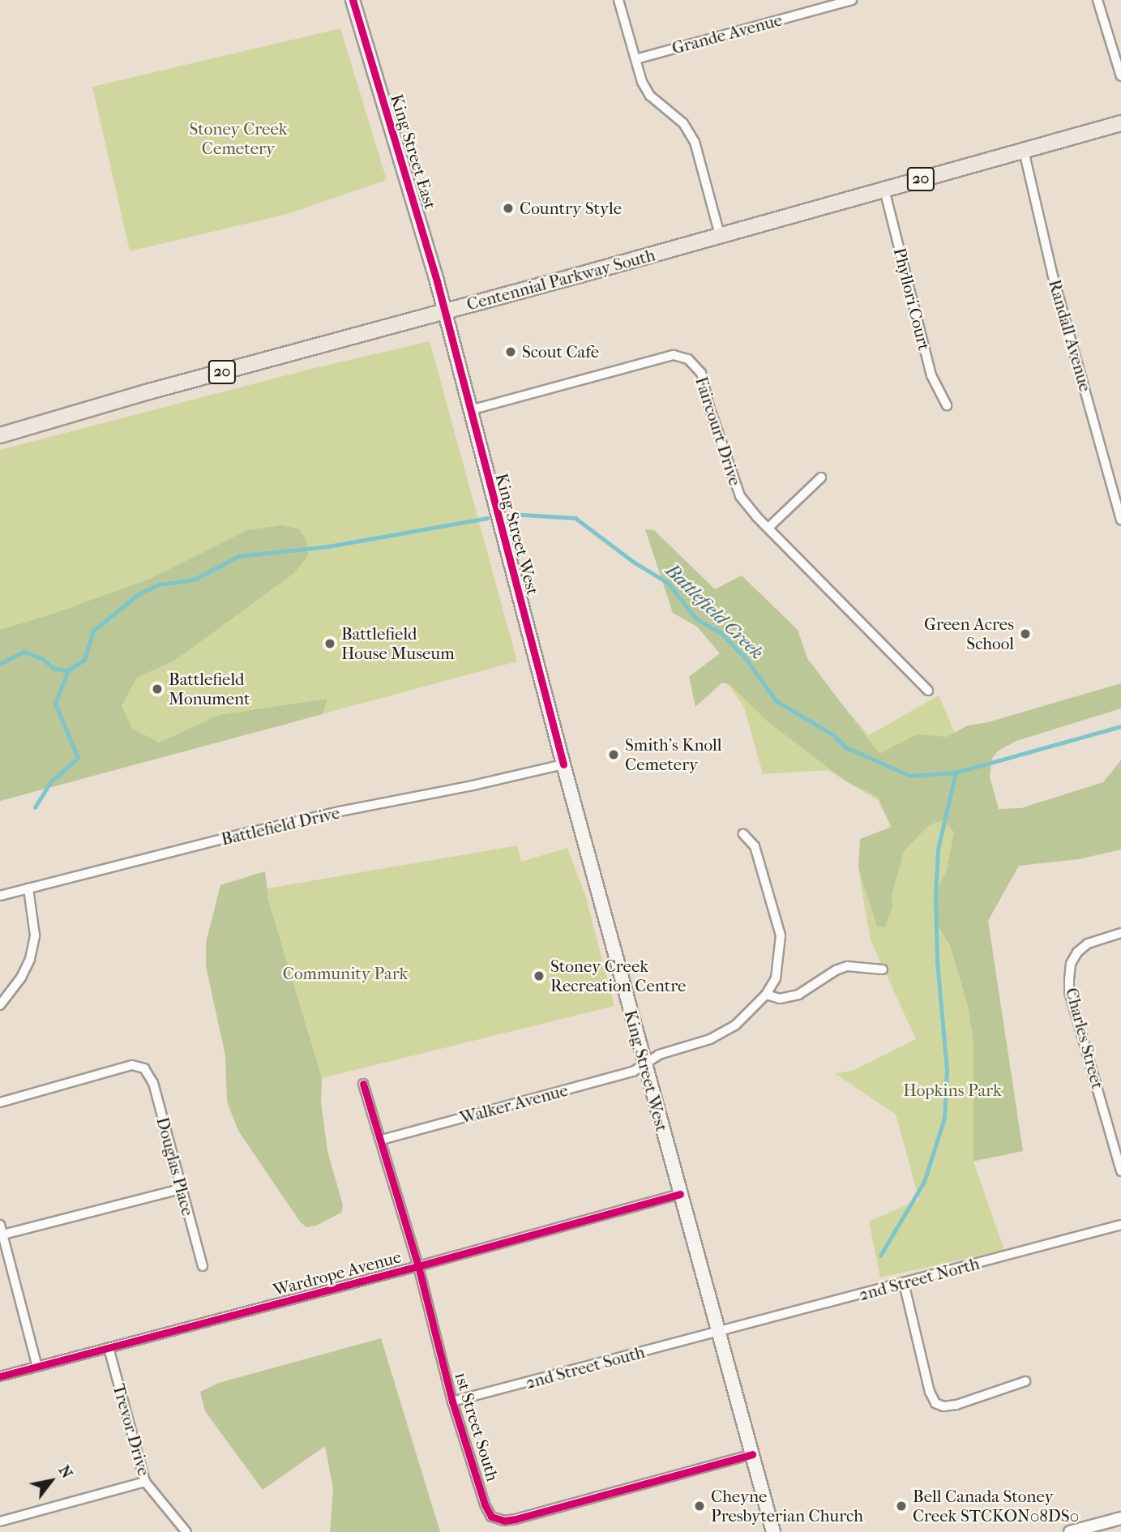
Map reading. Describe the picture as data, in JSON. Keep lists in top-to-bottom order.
{
  "streets": {
    "main road": [
      "King Street East",
      "20",
      "Centennial Parkway South",
      "King Street West"
    ],
    "street": [
      "Grande Avenue",
      "Phyllori Court",
      "Randall Avenue",
      "Faircourt Drive",
      "Battlefield Drive",
      "Charles Street",
      "Walker Avenue",
      "Douglas Place",
      "Wardrope Avenue",
      "2nd Street North",
      "2nd Street South",
      "1st Street South",
      "Trevor Drive"
    ]
  },
  "crossings": [
    ["King Street East", "Centennial Parkway South"],
    ["King Street East", "King Street West"],
    ["Centennial Parkway South", "Phyllori Court"],
    ["Centennial Parkway South", "Randall Avenue"],
    ["Centennial Parkway South", "King Street West"],
    ["Faircourt Drive", "King Street West"],
    ["King Street West", "Battlefield Drive"],
    ["King Street West", "Walker Avenue"],
    ["King Street West", "Wardrope Avenue"],
    ["King Street West", "2nd Street North"],
    ["King Street West", "2nd Street South"],
    ["King Street West", "1st Street South"],
    ["Walker Avenue", "1st Street South"],
    ["Wardrope Avenue", "1st Street South"],
    ["Wardrope Avenue", "Trevor Drive"],
    ["2nd Street North", "2nd Street South"],
    ["2nd Street South", "1st Street South"]
  ],
  "water": ["Battlefield Creek"],
  "parks": ["Stoney Creek Cemetery", "Community Park", "Hopkins Park"],
  "places": [
    "Country Style",
    "Scout Cafe",
    "Green Acres School",
    "Battlefield House Museum",
    "Battlefield Monument",
    "Smith's Knoll Cemetery",
    "Stoney Creek Recreation Centre",
    "Cheyne Presbyterian Church",
    "Bell Canada Stoney Creek STCKON08DS0"
  ],
  "north": "top right"
}
